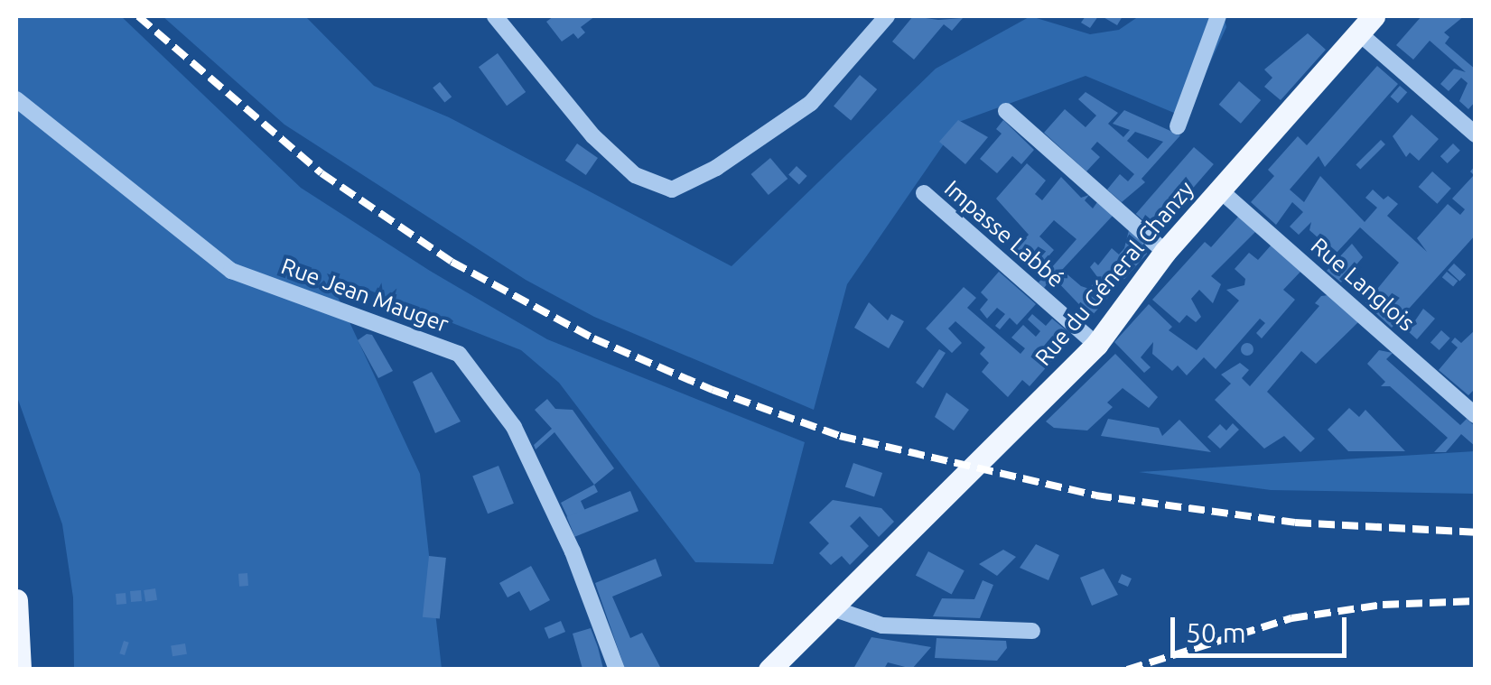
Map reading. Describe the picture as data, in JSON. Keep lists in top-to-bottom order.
{
  "streets": {
    "main road": ["Rue du Géneral Chanzy"],
    "street": ["Impasse Labbé", "Rue Langlois", "Rue Jean Mauger"]
  },
  "crossings": [
    ["Impasse Labbé", "Rue du Géneral Chanzy"],
    ["Rue du Géneral Chanzy", "Rue Langlois"]
  ],
  "scale_bar": "50 m"
}
